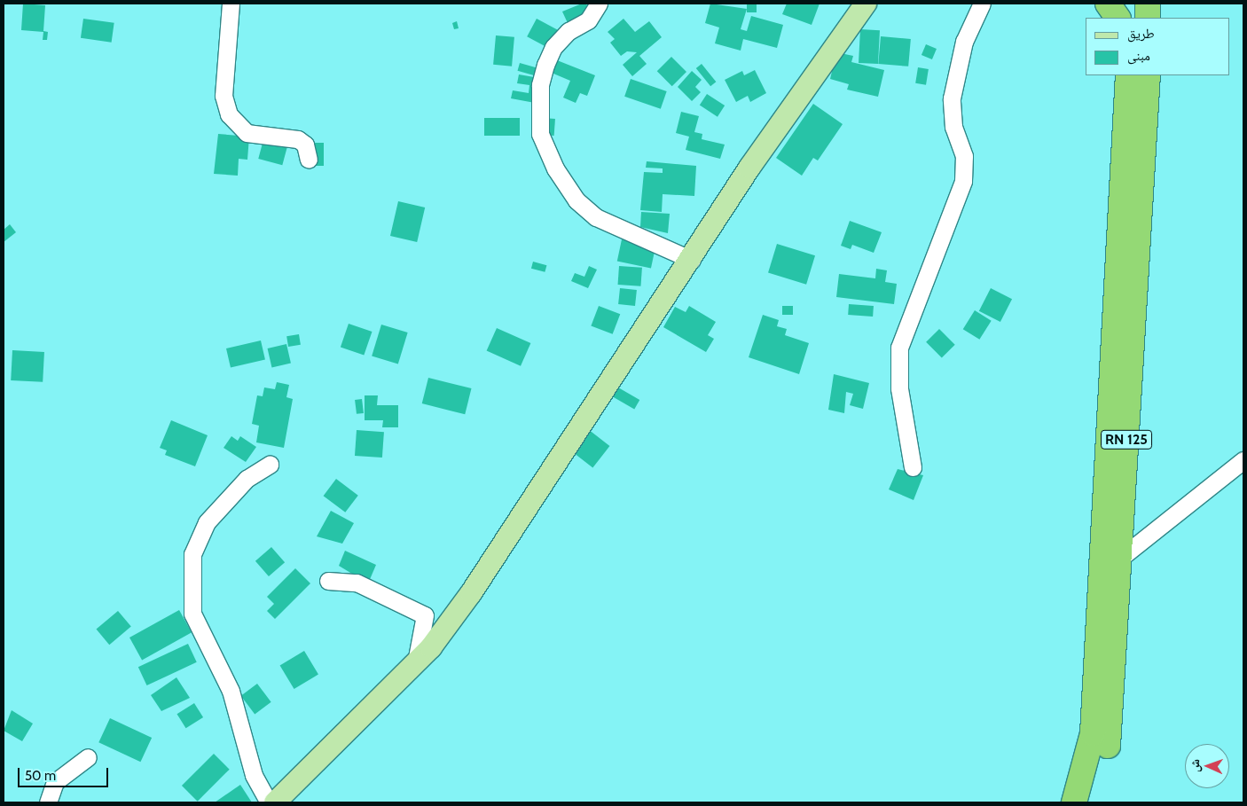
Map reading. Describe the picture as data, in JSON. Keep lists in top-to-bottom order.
{
  "streets": {
    "highway": ["RN 125"]
  },
  "legend": ["طريق", "مبنى"],
  "scale_bar": "50 m",
  "north": "left"
}
